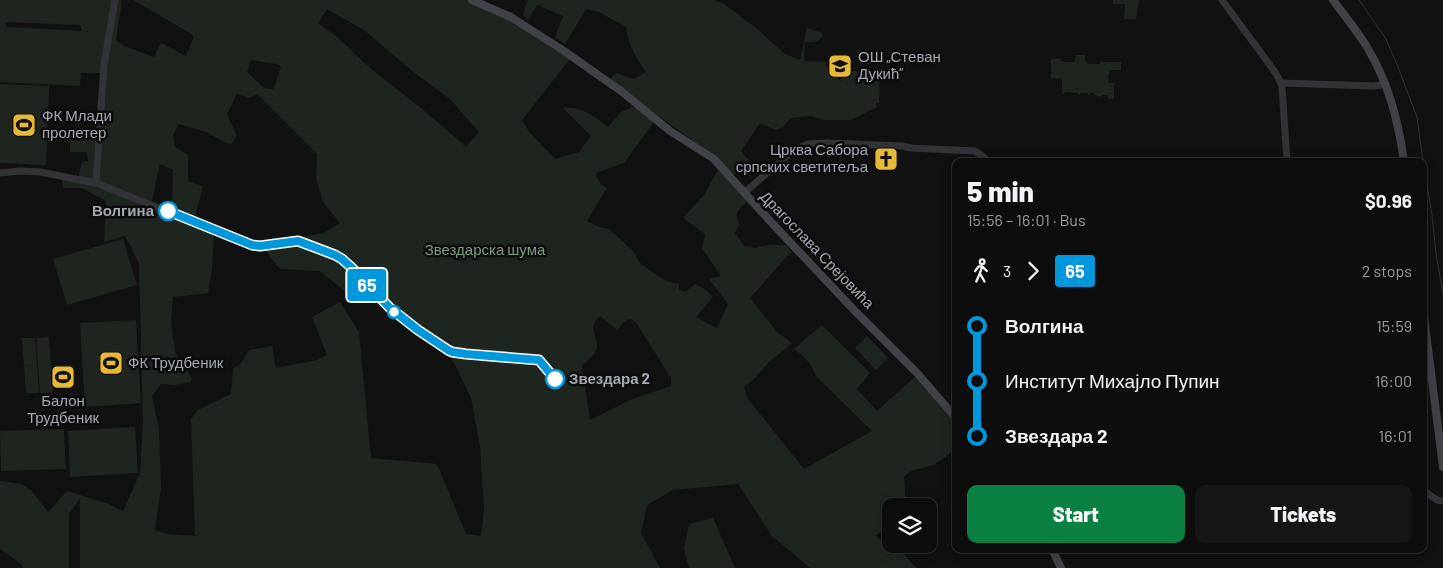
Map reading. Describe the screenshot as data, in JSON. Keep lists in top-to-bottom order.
{
  "streets": {
    "main road": ["Драгослава Срејовића"]
  },
  "parks": ["Звездарска шума"],
  "places": {
    "school or university": ["ОШ „Стеван Дукић”"],
    "sports": ["ФК Млади пролетер", "ФК Трудбеник", "Балон Трудбеник"],
    "church": ["Црква Сабора српских светитеља"],
    "other": ["Волгина", "Звездара 2"]
  },
  "lines": ["bus line 65"],
  "page": {
    "on_map": "65",
    "heading": ["5 min", "15:56 – 16:01 · Bus", "$0.96"],
    "legs": ["3", "65", "2 stops"],
    "list": [
      {
        "name": "Волгина",
        "value": "15:59"
      },
      {
        "name": "Институт Михајло Пупин",
        "value": "16:00"
      },
      {
        "name": "Звездара 2",
        "value": "16:01"
      }
    ],
    "buttons": ["Start", "Tickets"]
  }
}
